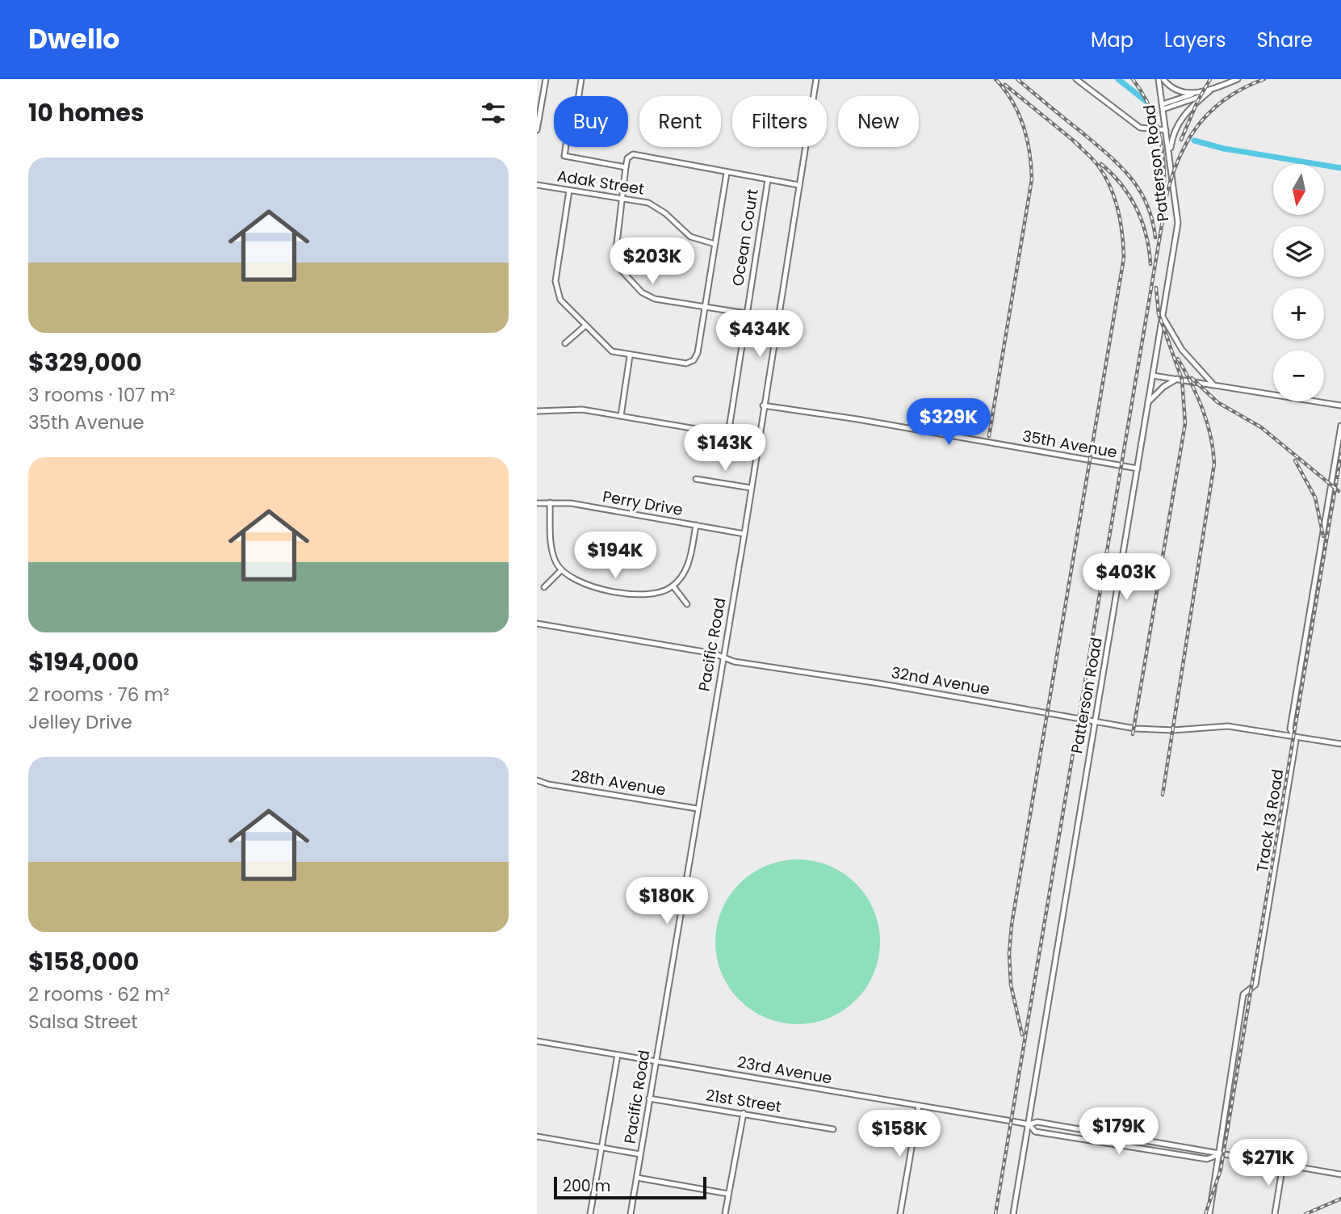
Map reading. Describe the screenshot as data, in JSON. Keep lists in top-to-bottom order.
{
  "streets": {
    "street": [
      "Patterson Road",
      "Adak Street",
      "Ocean Court",
      "35th Avenue",
      "Perry Drive",
      "Pacific Road",
      "32nd Avenue",
      "28th Avenue",
      "Track 13 Road",
      "23rd Avenue",
      "21st Street"
    ]
  },
  "crossings": [
    ["Patterson Road", "35th Avenue"],
    ["Patterson Road", "32nd Avenue"],
    ["Patterson Road", "23rd Avenue"],
    ["35th Avenue", "Pacific Road"],
    ["Perry Drive", "Pacific Road"],
    ["Pacific Road", "32nd Avenue"],
    ["Pacific Road", "28th Avenue"],
    ["Pacific Road", "23rd Avenue"],
    ["Pacific Road", "21st Street"],
    ["32nd Avenue", "Track 13 Road"],
    ["Track 13 Road", "23rd Avenue"]
  ],
  "scale_bar": "200 m",
  "north": "bottom",
  "page": {
    "header": "Dwello",
    "nav": ["Map", "Layers", "Share"],
    "heading": "10 homes",
    "chip": [
      "Buy",
      "Rent",
      "Filters",
      "New"
    ],
    "list": [
      {
        "name": "$329,000",
        "note": "3 rooms · 107 m² · 35th Avenue"
      },
      {
        "name": "$194,000",
        "note": "2 rooms · 76 m² · Jelley Drive"
      },
      {
        "name": "$158,000",
        "note": "2 rooms · 62 m² · Salsa Street"
      }
    ],
    "map_buttons": ["+", "−"],
    "price": [
      "$203K",
      "$434K",
      "$329K",
      "$143K",
      "$194K",
      "$403K",
      "$180K",
      "$179K",
      "$158K",
      "$271K"
    ],
    "scale": "200 m"
  }
}
